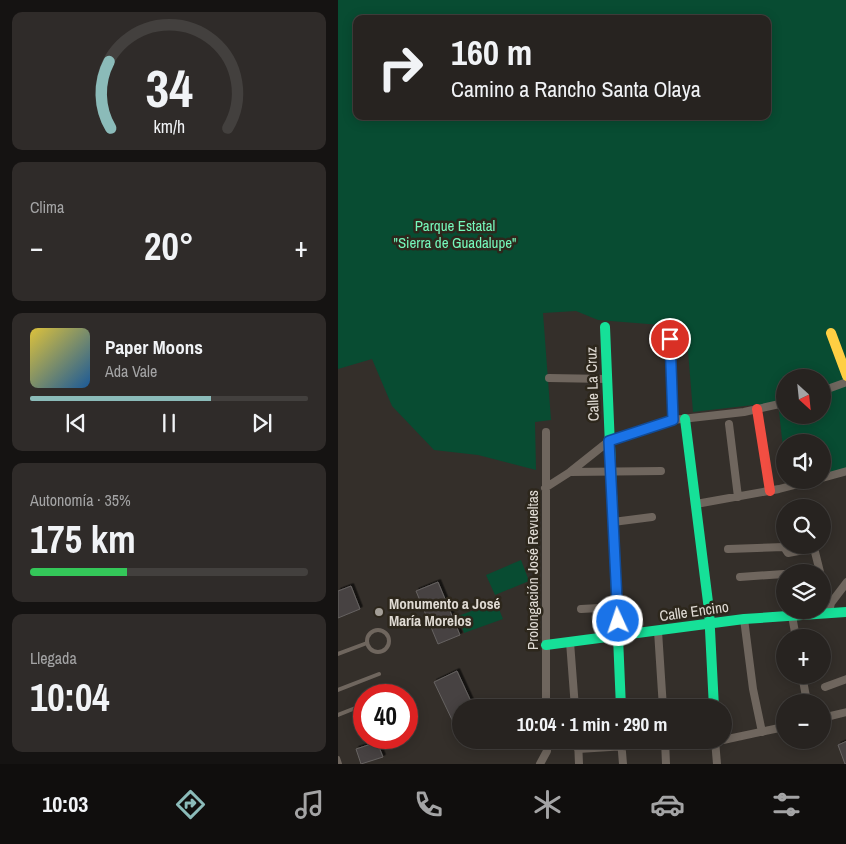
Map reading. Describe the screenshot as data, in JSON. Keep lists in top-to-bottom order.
{
  "streets": {
    "street": ["Calle La Cruz", "Prolongación José Revueltas", "Calle Encino"]
  },
  "crossings": [
    ["Calle La Cruz", "Calle Encino"],
    ["Prolongación José Revueltas", "Calle Encino"]
  ],
  "parks": ["Parque Estatal \"Sierra de Guadalupe\""],
  "places": ["Monumento a José María Morelos"],
  "north": "bottom right",
  "page": {
    "turn": ["160 m", "Camino a Rancho Santa Olaya"],
    "tile": [
      "Clima",
      ["Autonomía · 35%", "175 km"],
      ["Llegada", "10:04"]
    ],
    "heat": ["−", "20°", "+"],
    "song": ["Paper Moons", "Ada Vale"],
    "map_buttons": ["+", "−"],
    "limit": "40",
    "trip": "10:04 · 1 min · 290 m",
    "tabs": "10:03",
    "gauge": ["34", "km/h"]
  }
}
